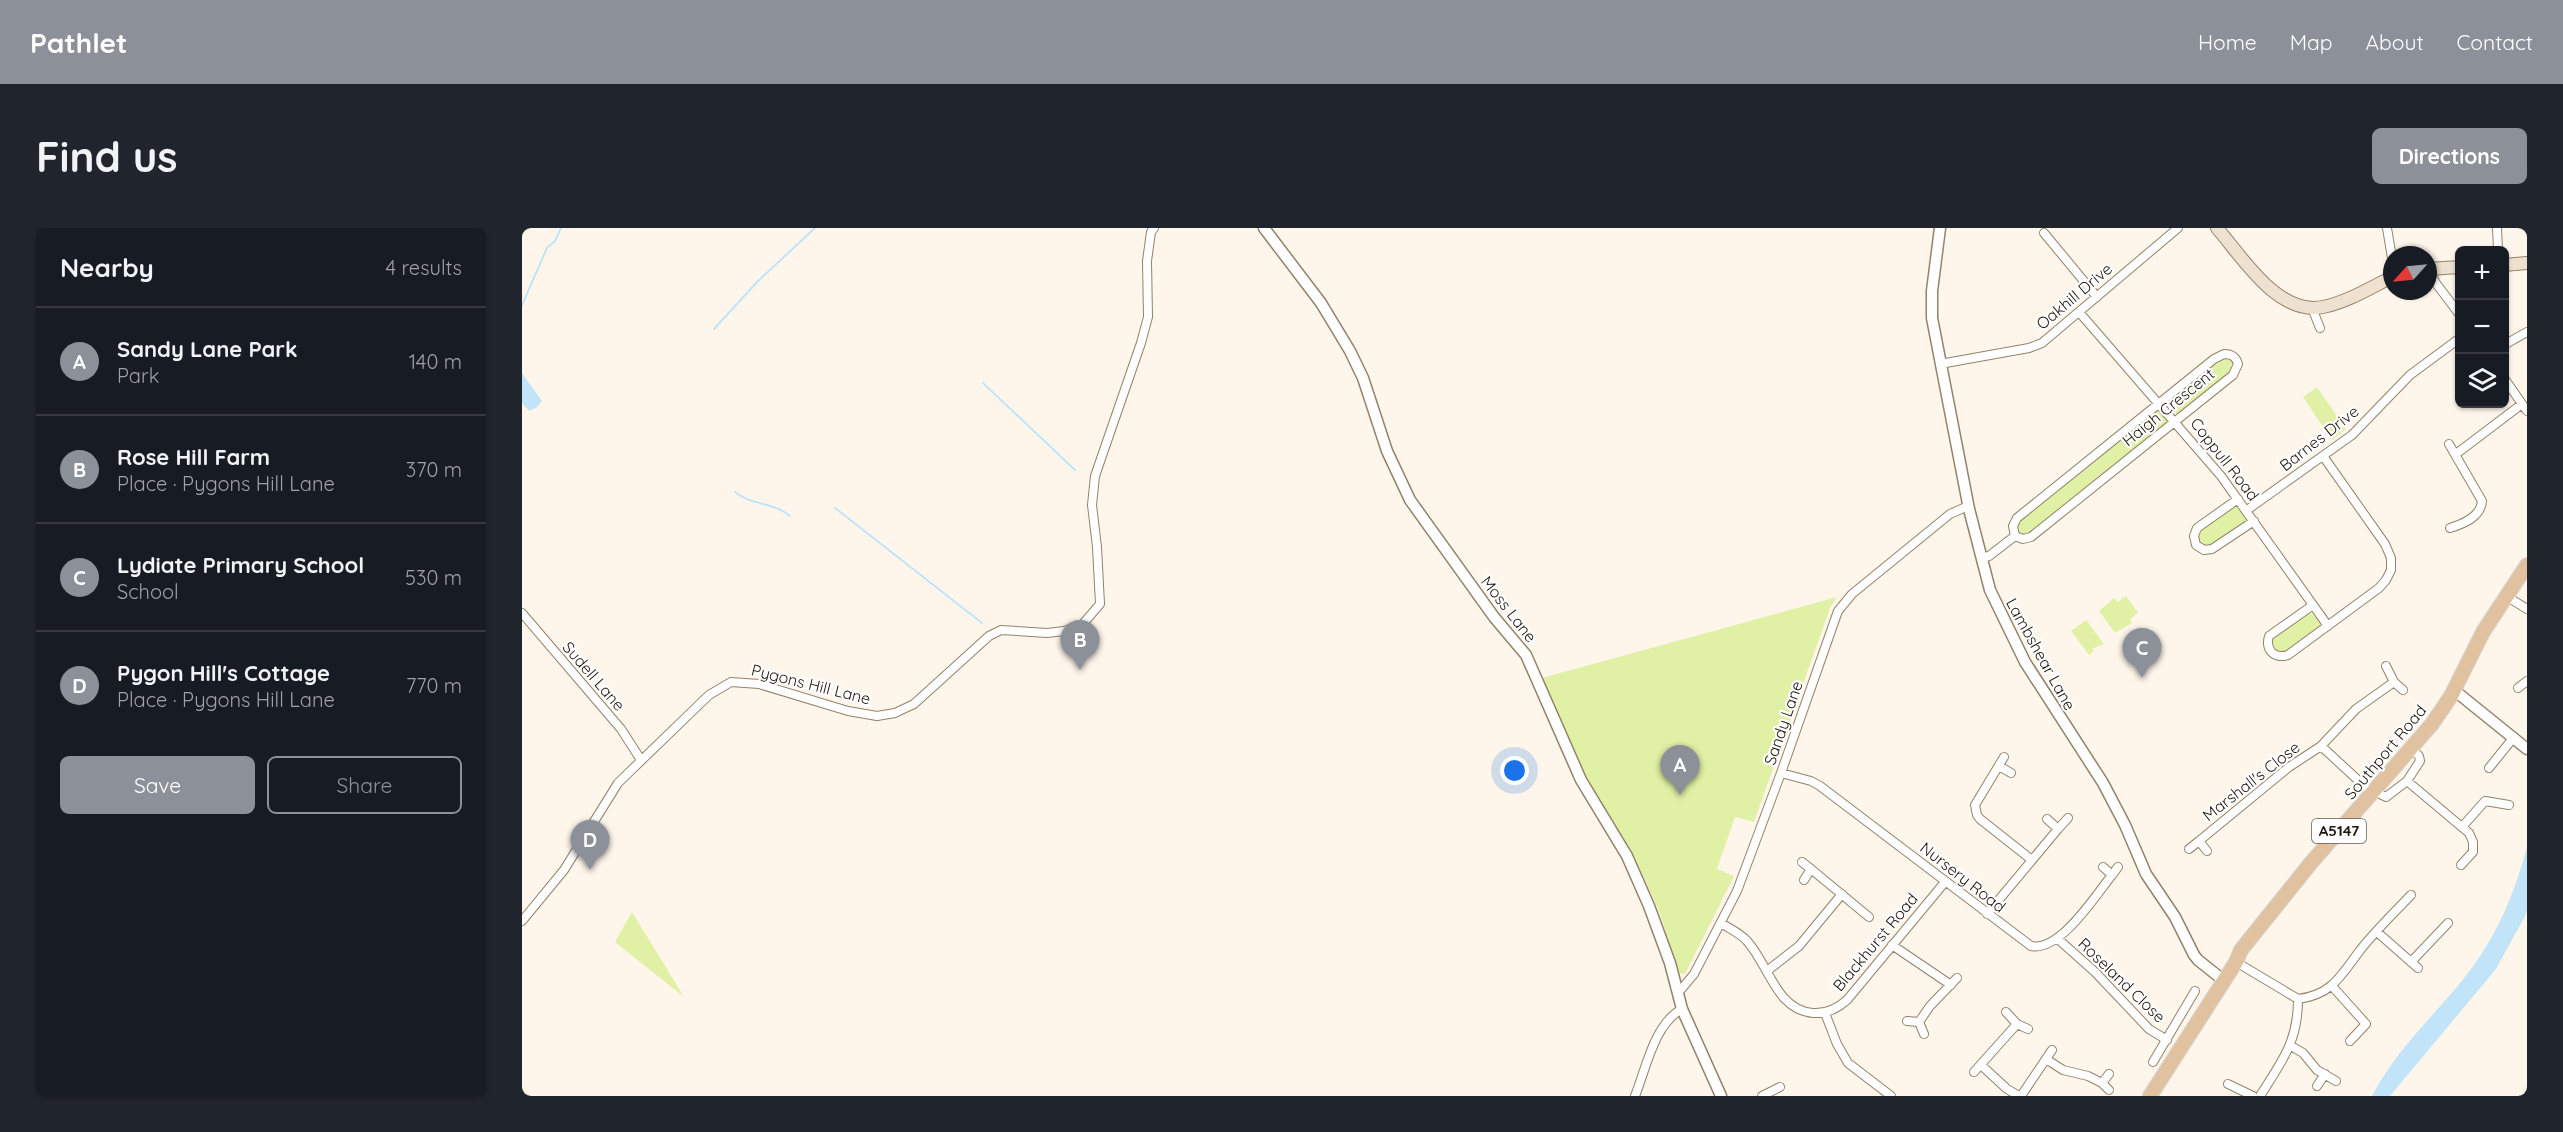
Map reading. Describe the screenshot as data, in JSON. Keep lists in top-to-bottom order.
{
  "streets": {
    "main road": ["Southport Road", "A5147"],
    "street": [
      "Oakhill Drive",
      "Haigh Crescent",
      "Barnes Drive",
      "Coppull Road",
      "Moss Lane",
      "Lambshear Lane",
      "Sudell Lane",
      "Pygons Hill Lane",
      "Sandy Lane",
      "Marshall's Close",
      "Nursery Road",
      "Blackhurst Road",
      "Roseland Close"
    ]
  },
  "crossings": [
    ["Oakhill Drive", "Coppull Road"],
    ["Oakhill Drive", "Lambshear Lane"],
    ["Haigh Crescent", "Coppull Road"],
    ["Haigh Crescent", "Lambshear Lane"],
    ["Barnes Drive", "Coppull Road"],
    ["Moss Lane", "Sandy Lane"],
    ["Lambshear Lane", "Sandy Lane"],
    ["Lambshear Lane", "Southport Road"],
    ["Sudell Lane", "Pygons Hill Lane"],
    ["Sandy Lane", "Nursery Road"],
    ["Southport Road", "Marshall's Close"],
    ["Nursery Road", "Blackhurst Road"],
    ["Nursery Road", "Roseland Close"]
  ],
  "north": "bottom left",
  "page": {
    "header": "Pathlet",
    "nav": [
      "Home",
      "Map",
      "About",
      "Contact"
    ],
    "buttons": [
      "Directions",
      ["Save", "Share"]
    ],
    "title": "Find us",
    "heading": ["Nearby", "4 results"],
    "map_buttons": ["+", "−"],
    "list": [
      {
        "mark": "A",
        "name": "Sandy Lane Park",
        "note": "Park",
        "value": "140 m"
      },
      {
        "mark": "B",
        "name": "Rose Hill Farm",
        "note": "Place · Pygons Hill Lane",
        "value": "370 m"
      },
      {
        "mark": "C",
        "name": "Lydiate Primary School",
        "note": "School",
        "value": "530 m"
      },
      {
        "mark": "D",
        "name": "Pygon Hill's Cottage",
        "note": "Place · Pygons Hill Lane",
        "value": "770 m"
      }
    ],
    "pins": [
      "B",
      "C",
      "A",
      "D"
    ]
  }
}
